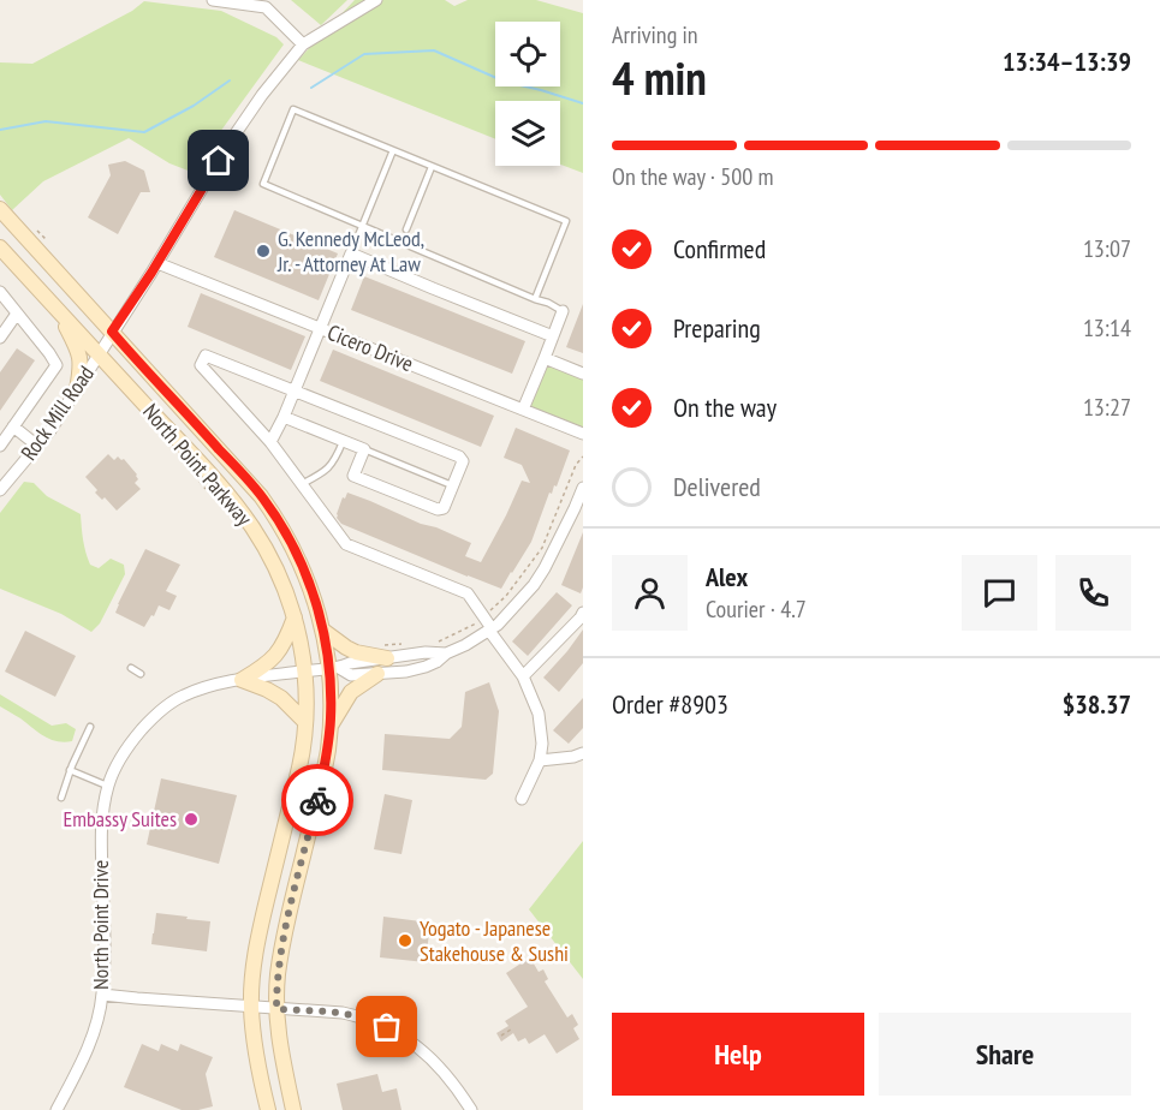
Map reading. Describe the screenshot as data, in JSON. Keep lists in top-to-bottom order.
{
  "streets": {
    "street": [
      "Cicero Drive",
      "Rock Mill Road",
      "North Point Parkway",
      "North Point Drive"
    ]
  },
  "crossings": [
    ["Cicero Drive", "Rock Mill Road"],
    ["Rock Mill Road", "North Point Parkway"],
    ["North Point Parkway", "North Point Drive"]
  ],
  "places": ["G. Kennedy McLeod, Jr. - Attorney At Law", "Embassy Suites", "Yogato - Japanese Stakehouse & Sushi"],
  "page": {
    "heading": ["4 min", "Arriving in", "13:34–13:39"],
    "panel": [
      "Alex",
      "Courier · 4.7",
      "Order #8903",
      "$38.37"
    ],
    "bar": "On the way · 500 m",
    "list": [
      ["Confirmed", "13:07"],
      ["Preparing", "13:14"],
      ["On the way", "13:27"],
      "Delivered"
    ],
    "buttons": ["Help", "Share"]
  }
}
